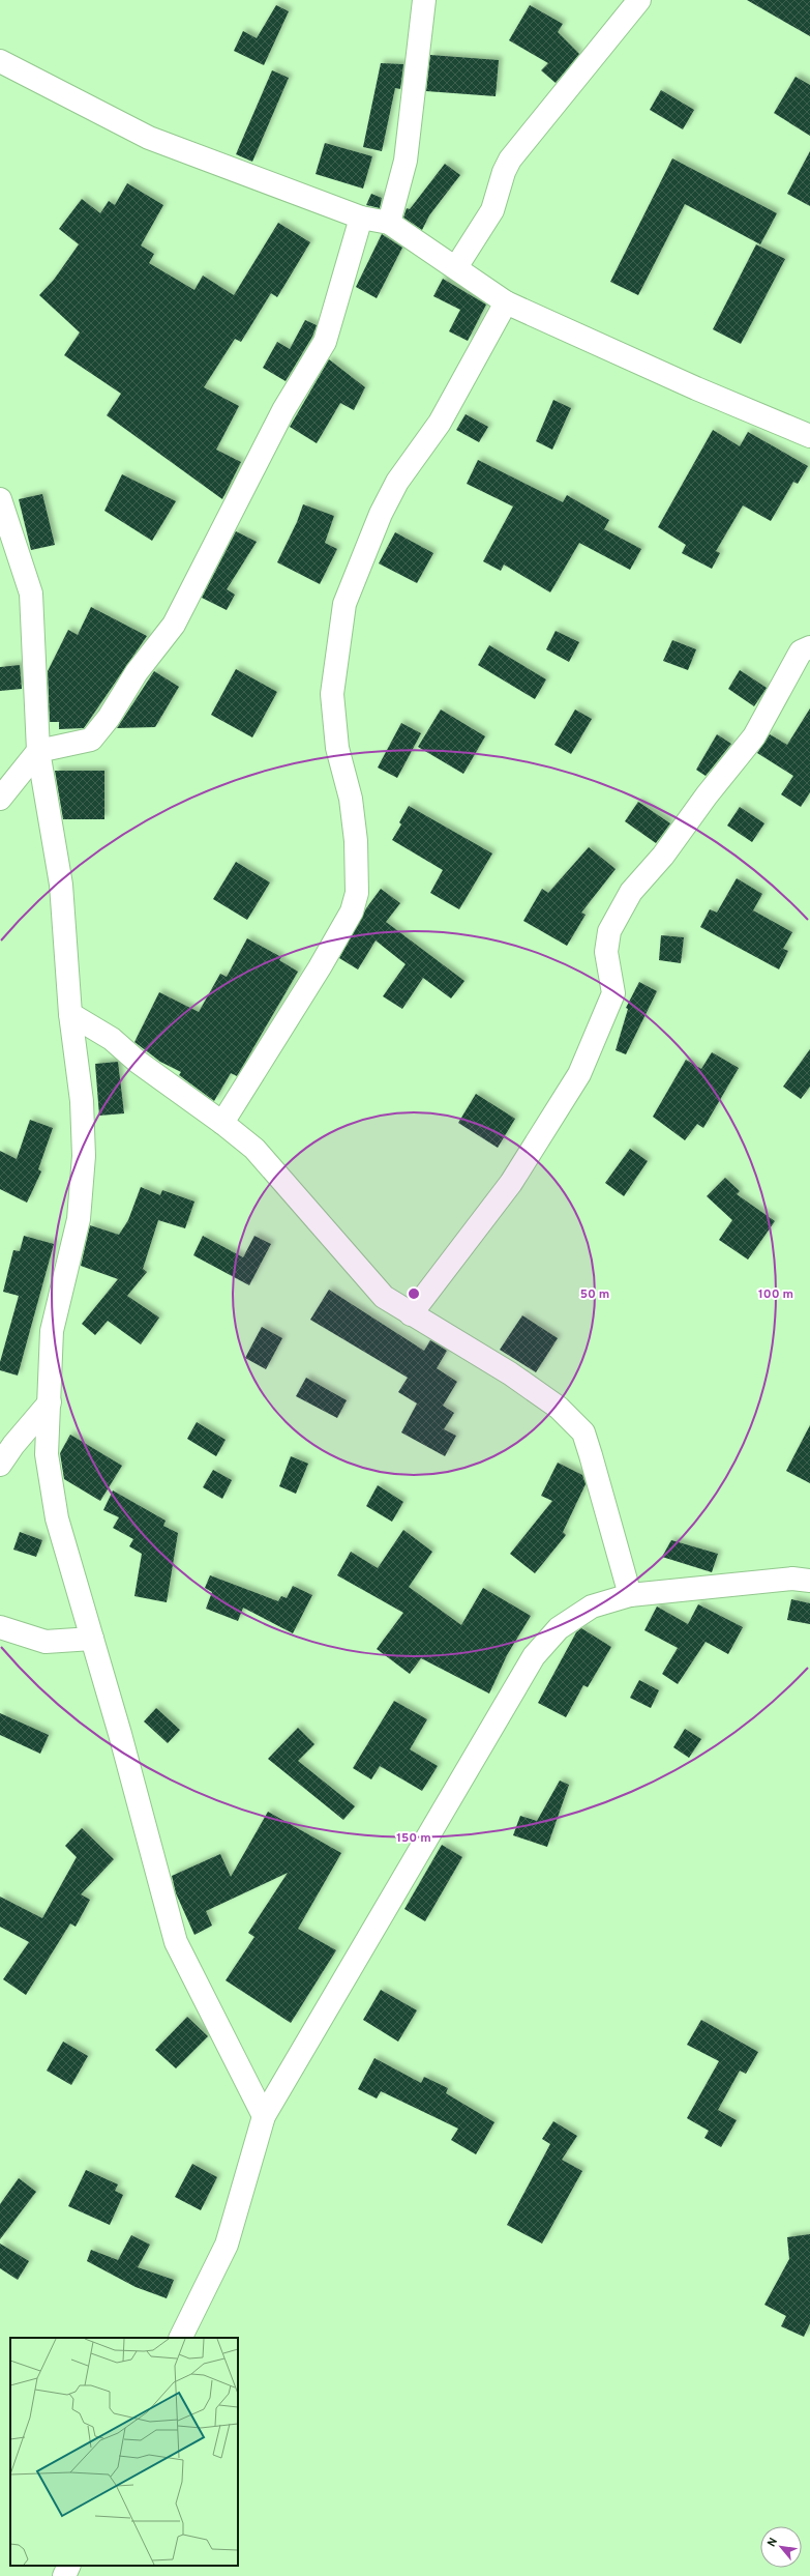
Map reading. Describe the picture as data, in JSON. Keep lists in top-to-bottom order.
{
  "north": "top left",
  "rings": ["50 m", "100 m", "150 m"]
}
